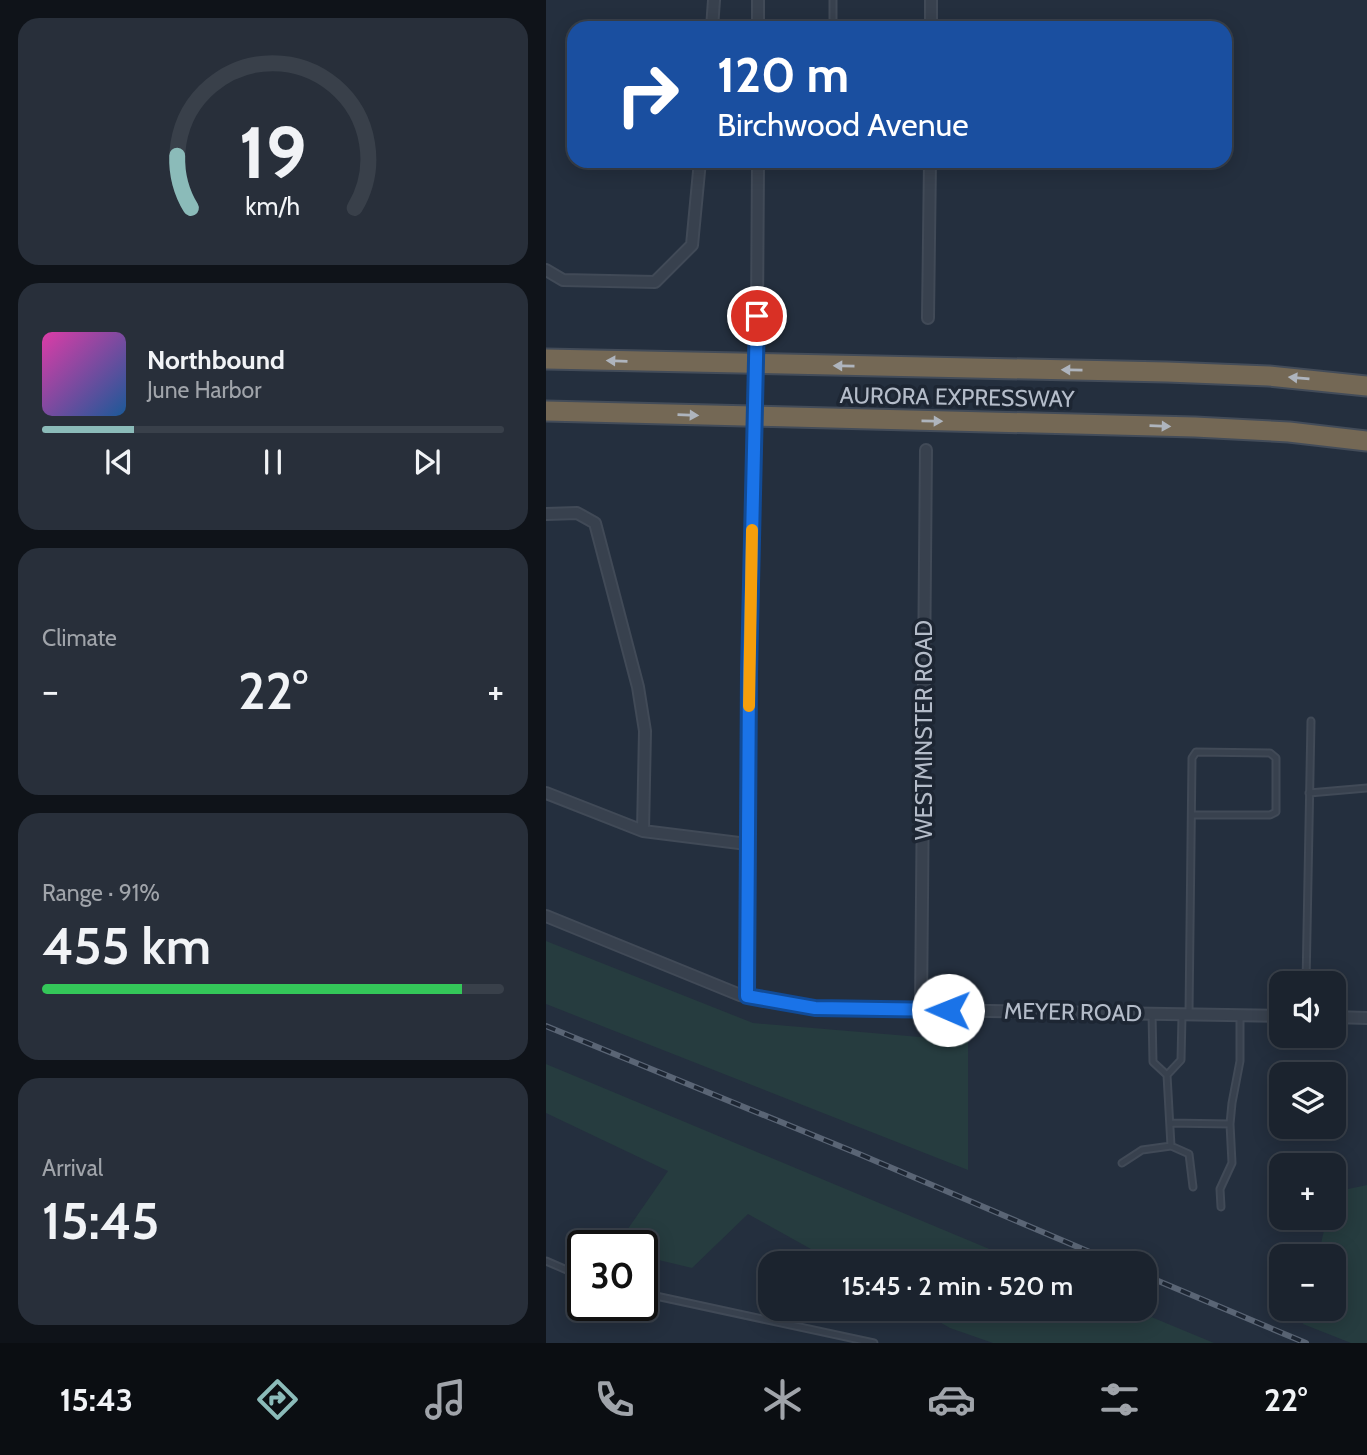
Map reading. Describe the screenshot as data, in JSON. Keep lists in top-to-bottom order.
{
  "streets": {
    "highway": ["AURORA EXPRESSWAY"],
    "street": ["WESTMINSTER ROAD", "MEYER ROAD"]
  },
  "crossings": [
    ["WESTMINSTER ROAD", "MEYER ROAD"]
  ],
  "page": {
    "turn": ["120 m", "Birchwood Avenue"],
    "song": ["Northbound", "June Harbor"],
    "tile": [
      "Climate",
      ["Range · 91%", "455 km"],
      ["Arrival", "15:45"]
    ],
    "heat": ["−", "22°", "+"],
    "map_buttons": ["+", "−"],
    "limit": "30",
    "trip": "15:45 · 2 min · 520 m",
    "tabs": ["15:43", "22°"],
    "gauge": ["19", "km/h"]
  }
}
